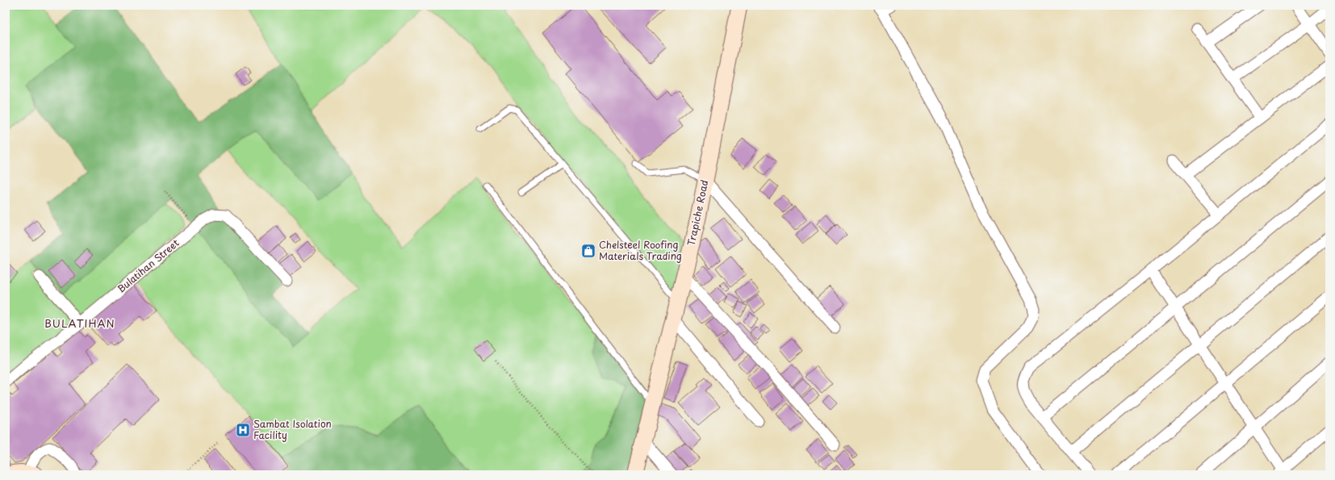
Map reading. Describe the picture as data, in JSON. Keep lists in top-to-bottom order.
{
  "streets": {
    "street": ["Trapiche Road", "Bulatihan Street"]
  },
  "districts": ["BULATIHAN"],
  "places": {
    "shop": ["Chelsteel Roofing Materials Trading"],
    "hospital": ["Sambat Isolation Facility"]
  }
}
